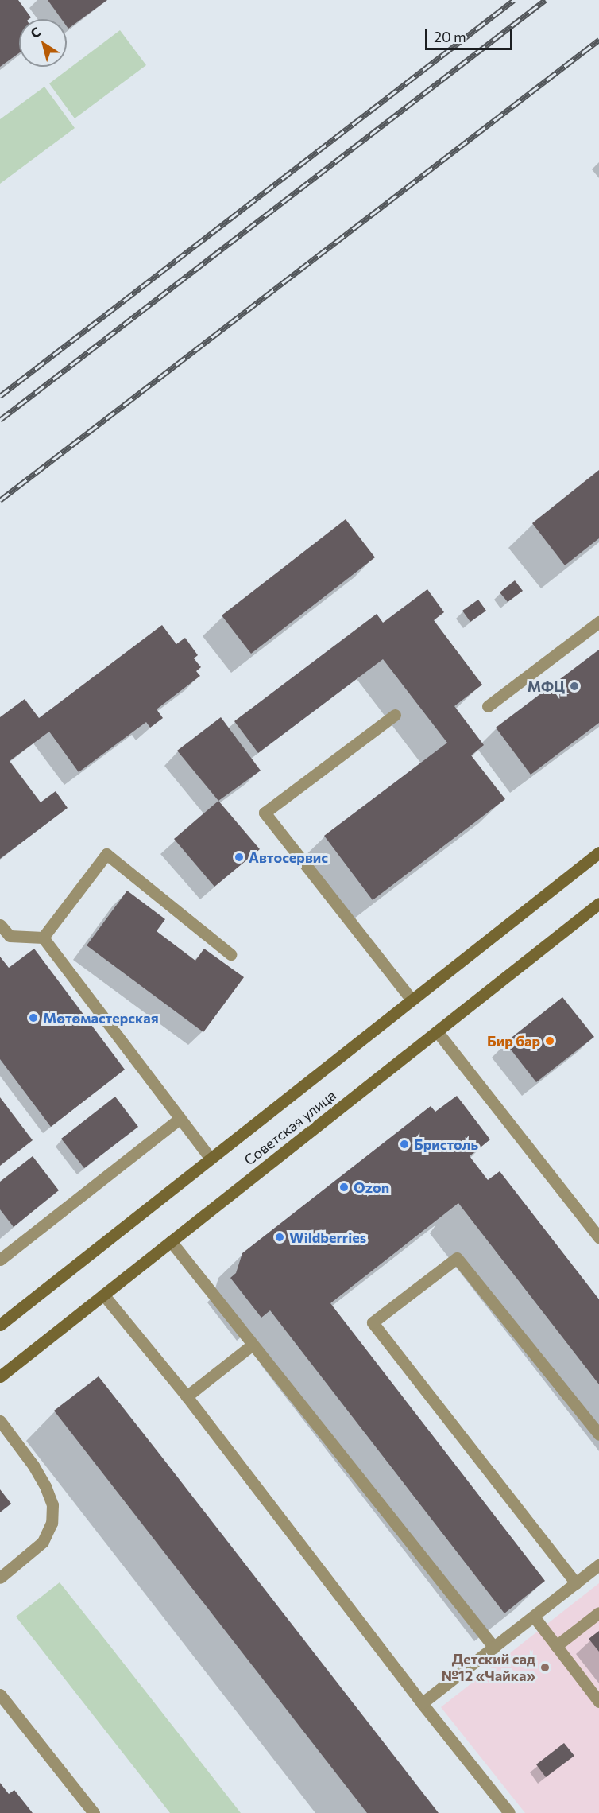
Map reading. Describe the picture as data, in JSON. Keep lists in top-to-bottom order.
{
  "streets": {
    "main road": ["Советская улица"]
  },
  "places": [
    "МФЦ",
    "Автосервис",
    "Мотомастерская",
    "Бир бар",
    "Бристоль",
    "Ozon",
    "Wildberries",
    "Детский сад №12 «Чайка»"
  ],
  "scale_bar": "20 m",
  "north": "top left"
}
